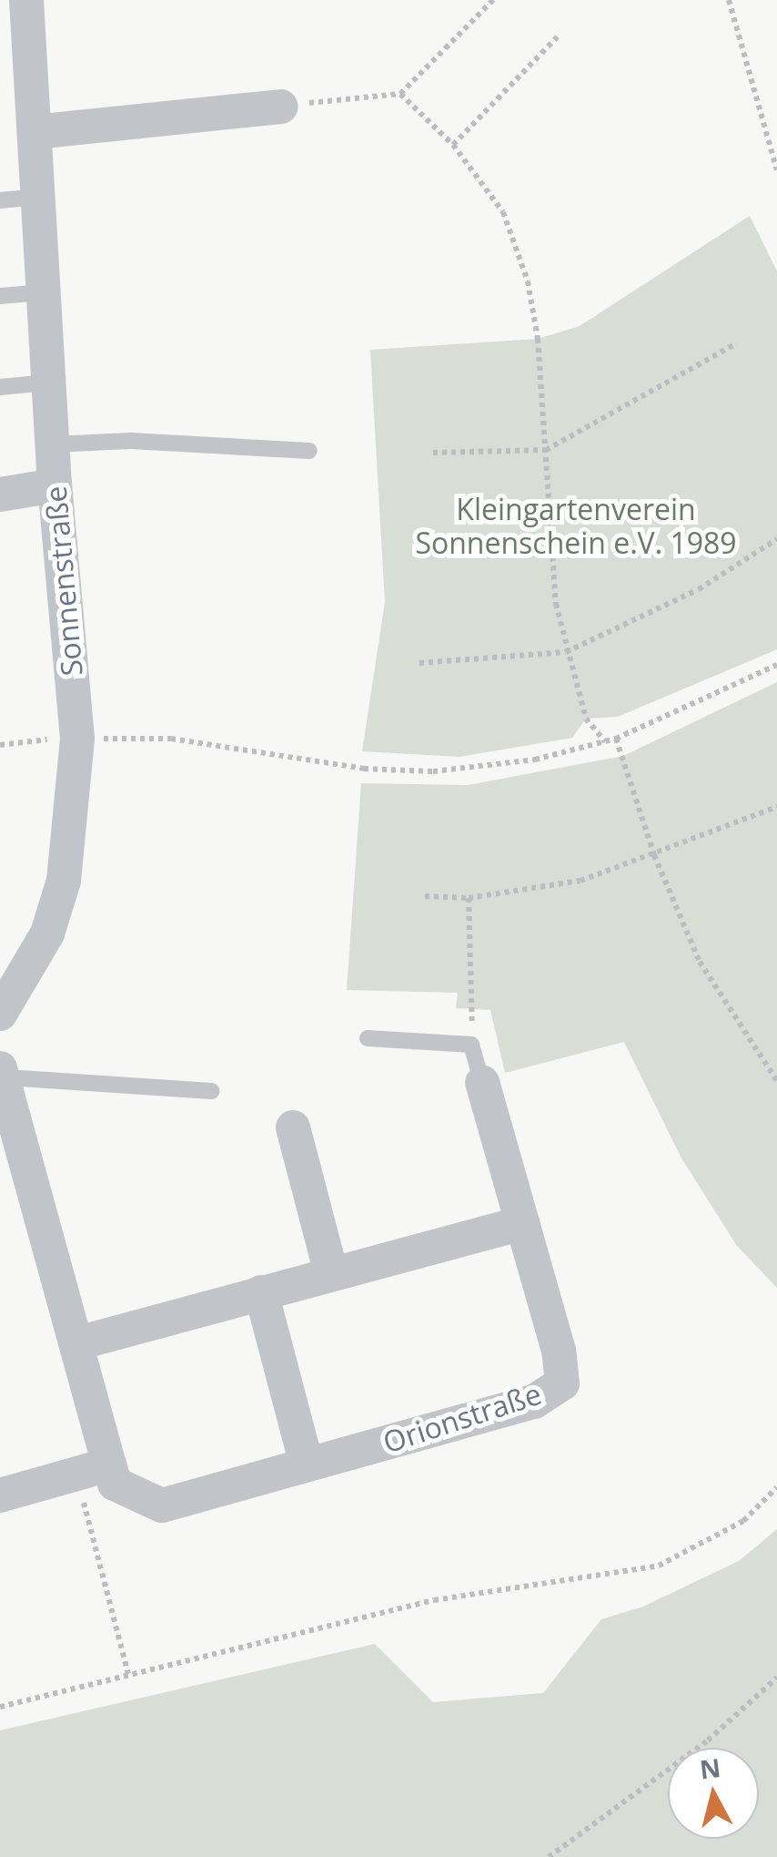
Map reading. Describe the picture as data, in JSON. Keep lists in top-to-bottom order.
{
  "streets": {
    "street": ["Sonnenstraße", "Orionstraße"]
  },
  "parks": ["Kleingartenverein Sonnenschein e.V. 1989"],
  "north": "top"
}
